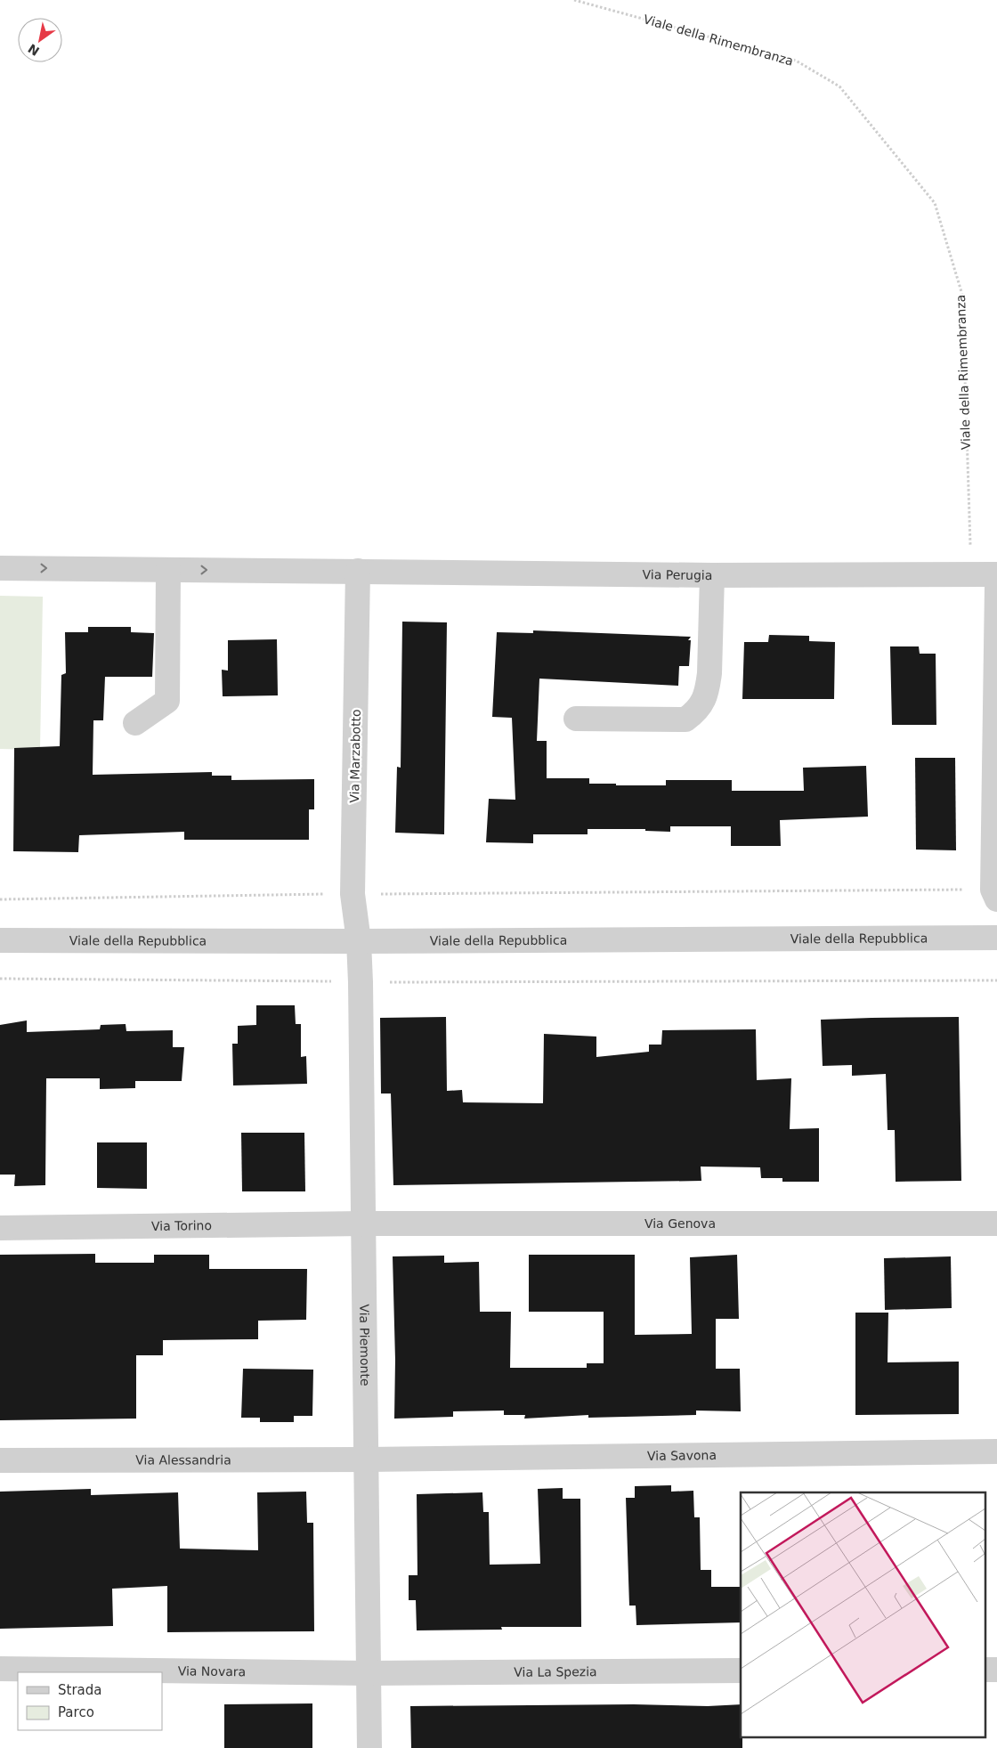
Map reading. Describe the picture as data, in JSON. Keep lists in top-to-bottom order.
{
  "streets": {
    "street": [
      "Via Perugia",
      "Via Marzabotto",
      "Viale della Repubblica",
      "Via Genova",
      "Via Torino",
      "Via Piemonte",
      "Via Savona",
      "Via Alessandria",
      "Via Novara",
      "Via La Spezia"
    ],
    "path": ["Viale della Rimembranza"]
  },
  "crossings": [
    ["Viale della Rimembranza", "Via Perugia"],
    ["Via Perugia", "Via Marzabotto"],
    ["Via Marzabotto", "Viale della Repubblica"],
    ["Via Marzabotto", "Via Piemonte"],
    ["Viale della Repubblica", "Via Piemonte"],
    ["Via Genova", "Via Torino"],
    ["Via Genova", "Via Piemonte"],
    ["Via Torino", "Via Piemonte"],
    ["Via Piemonte", "Via Savona"],
    ["Via Piemonte", "Via Alessandria"],
    ["Via Piemonte", "Via Novara"],
    ["Via Piemonte", "Via La Spezia"],
    ["Via Savona", "Via Alessandria"],
    ["Via Novara", "Via La Spezia"]
  ],
  "one_way": ["Via Perugia"],
  "legend": ["Strada", "Parco"],
  "north": "bottom left"
}
